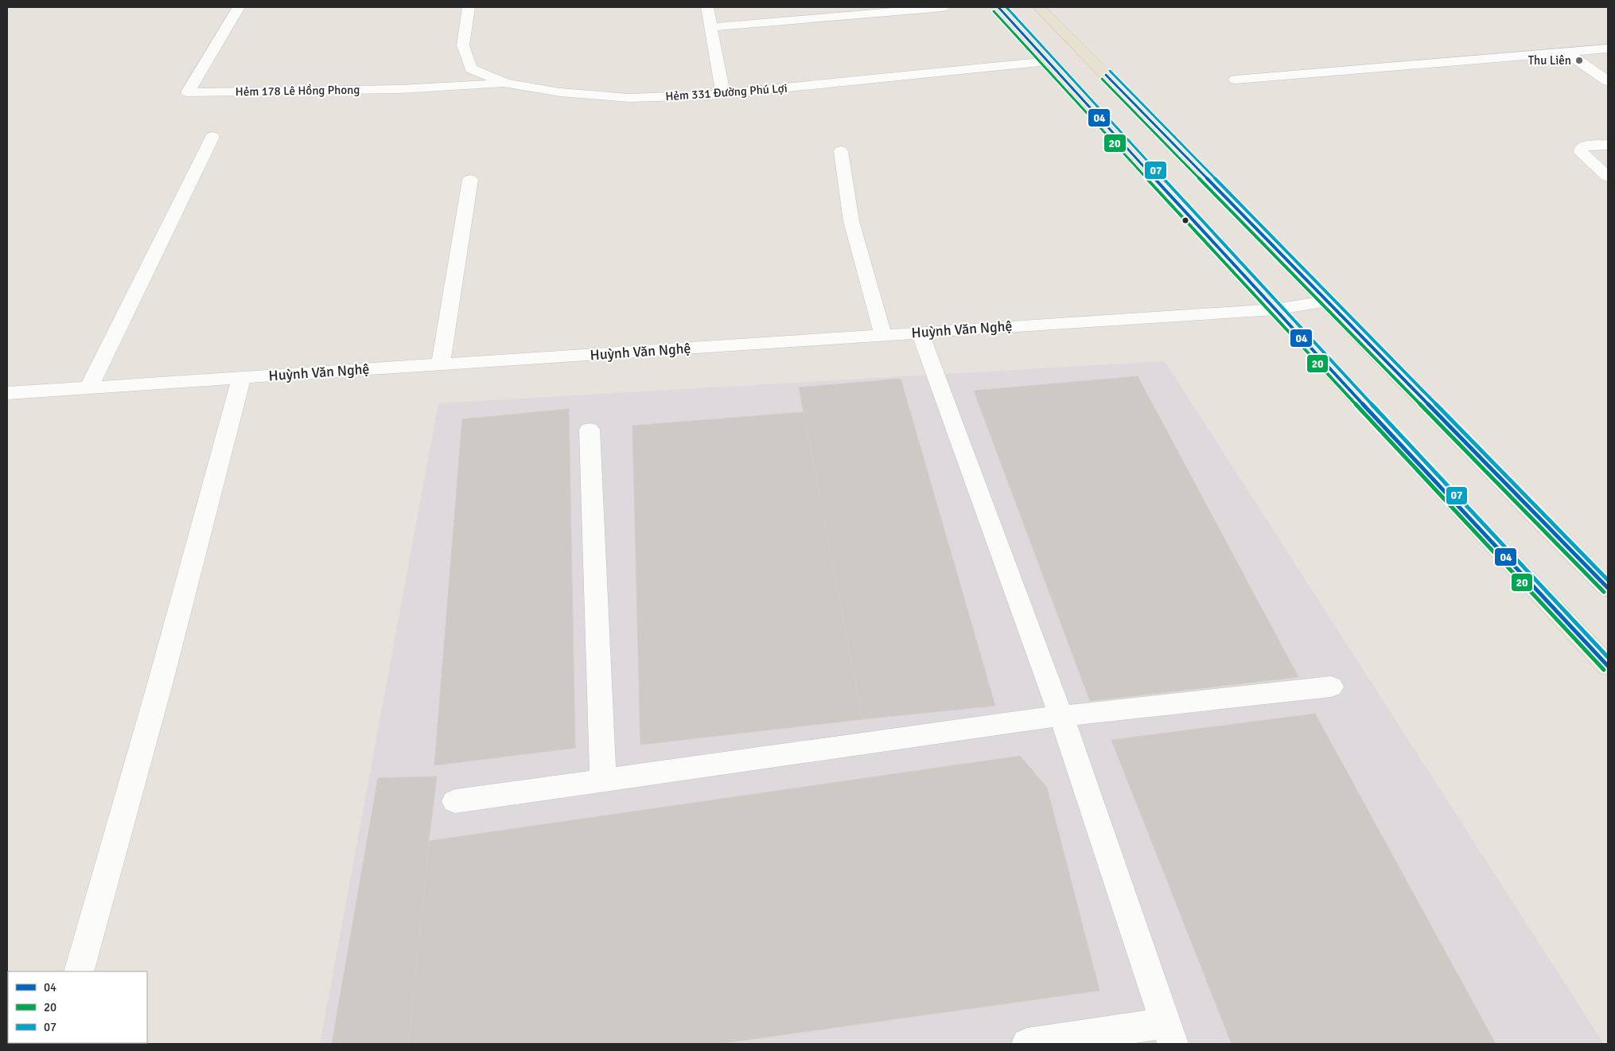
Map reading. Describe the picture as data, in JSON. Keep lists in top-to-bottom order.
{
  "streets": {
    "street": ["Hẻm 178 Lê Hồng Phong", "Hẻm 331 Đường Phú Lợi", "Huỳnh Văn Nghệ"]
  },
  "crossings": [
    ["Hẻm 178 Lê Hồng Phong", "Hẻm 331 Đường Phú Lợi"]
  ],
  "places": ["Thu Liên"],
  "lines": ["transit line 04", "transit line 07", "transit line 20"],
  "legend": ["04", "20", "07"]
}
